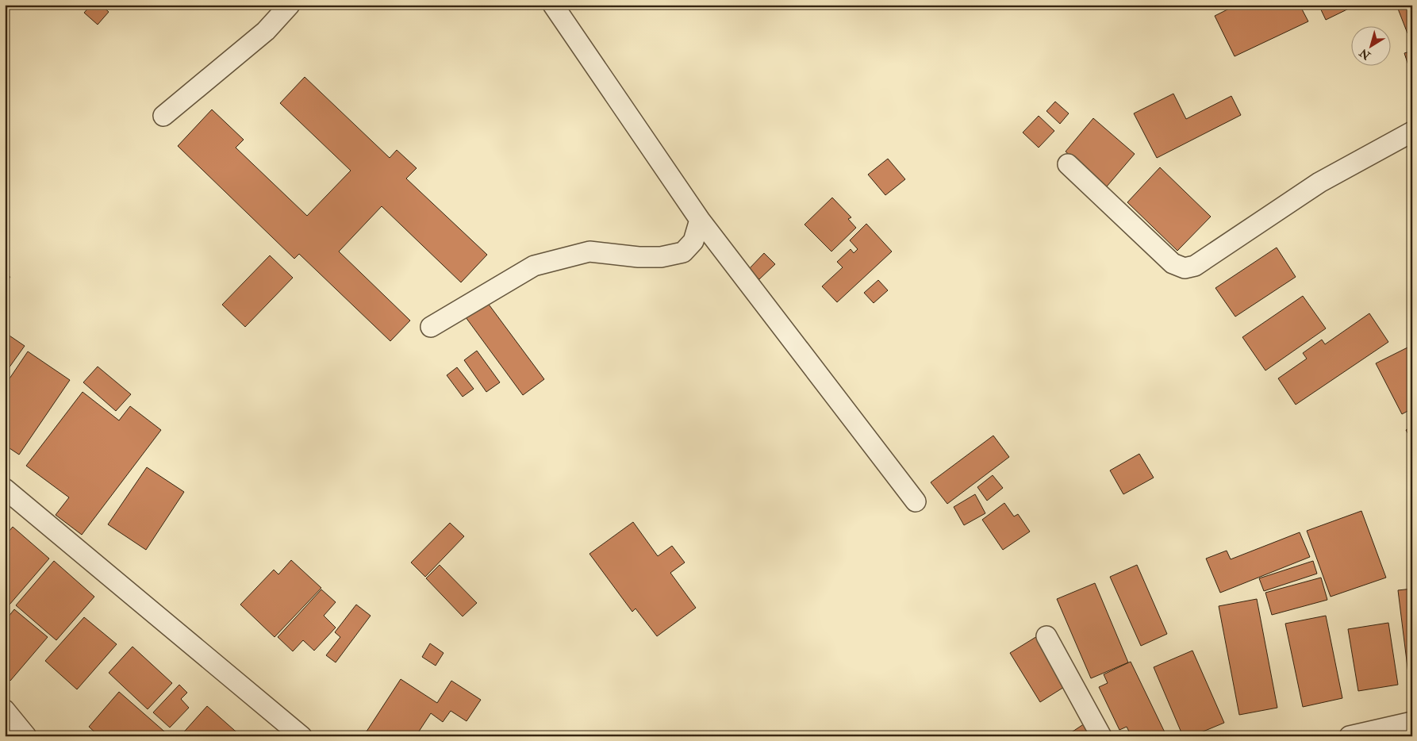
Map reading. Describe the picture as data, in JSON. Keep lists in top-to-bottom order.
{
  "north": "bottom left"
}
